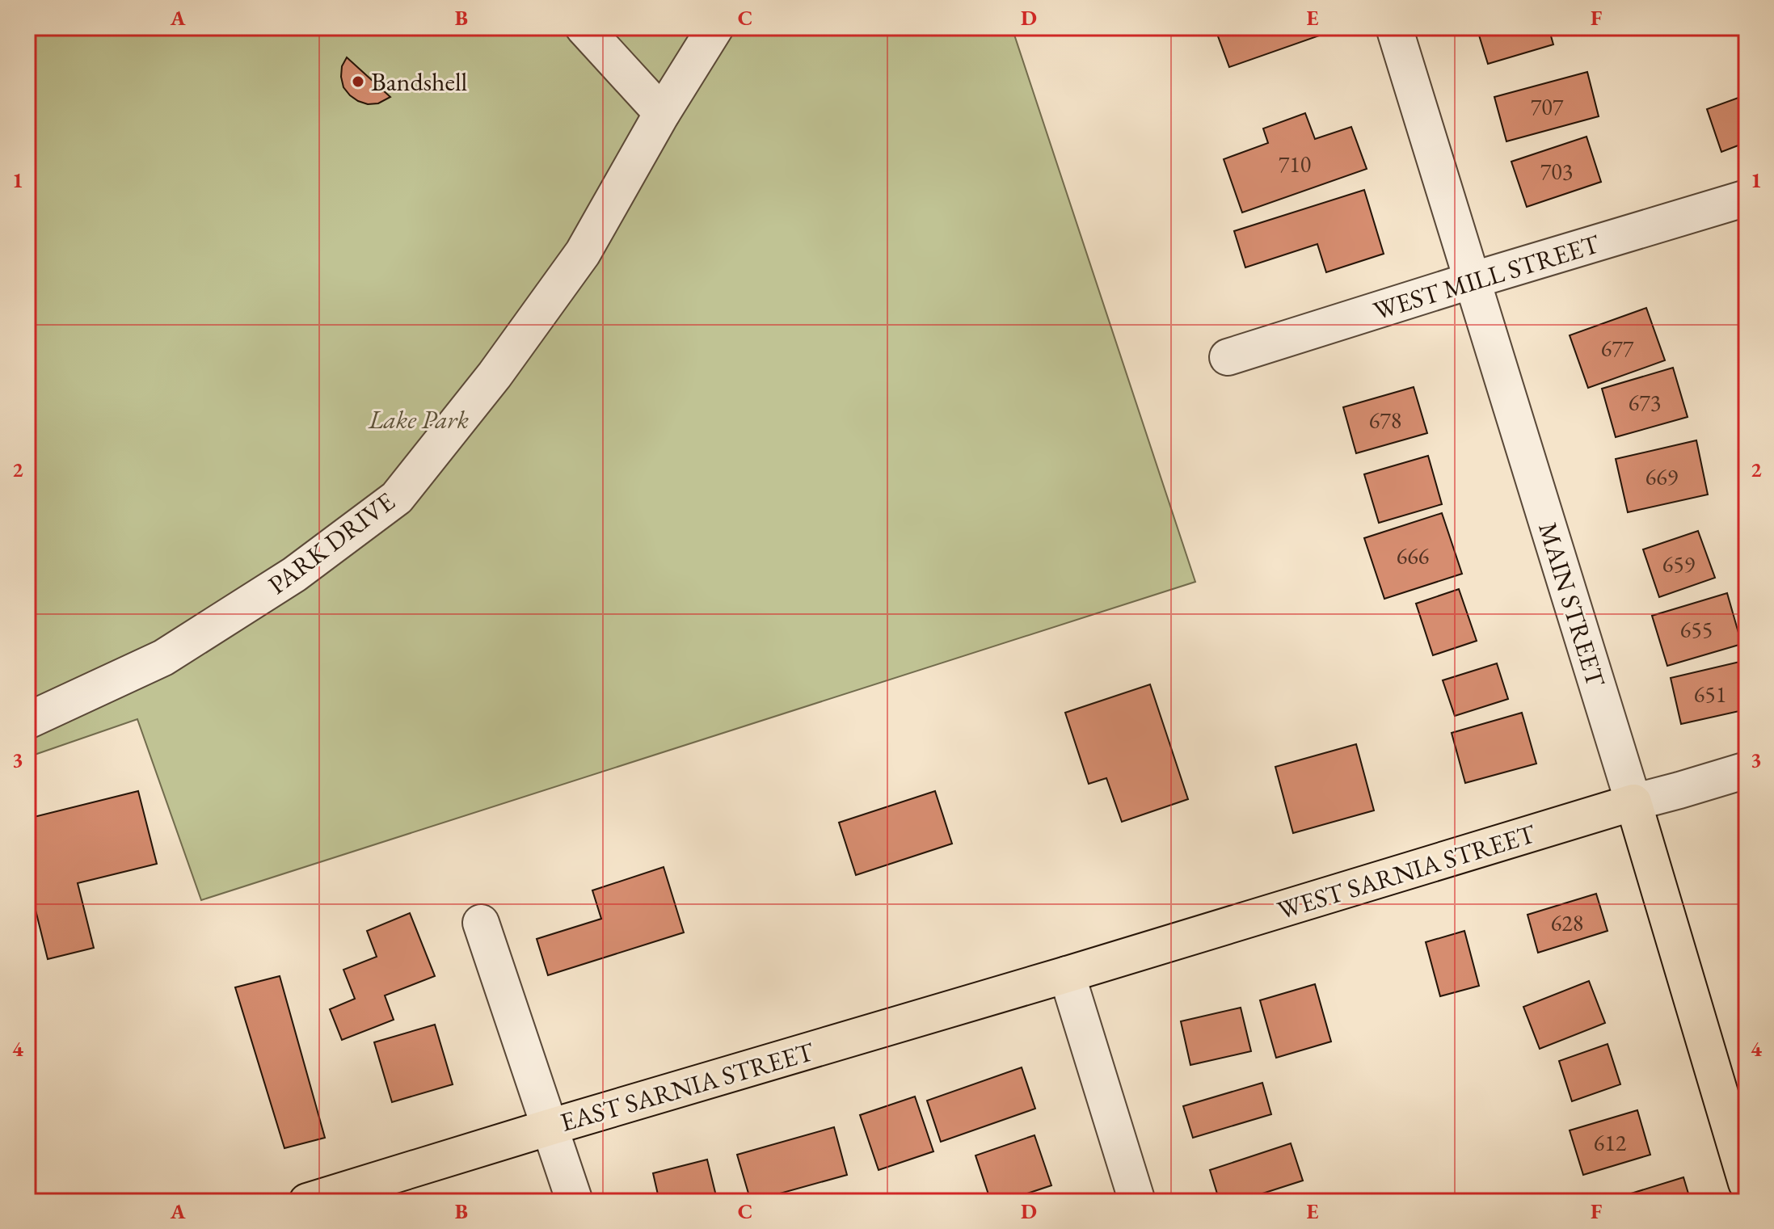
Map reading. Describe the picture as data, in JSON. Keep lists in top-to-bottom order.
{
  "streets": {
    "main road": ["MAIN STREET", "WEST SARNIA STREET", "EAST SARNIA STREET"],
    "street": ["WEST MILL STREET", "PARK DRIVE"]
  },
  "crossings": [
    ["WEST MILL STREET", "MAIN STREET"],
    ["MAIN STREET", "WEST SARNIA STREET"],
    ["WEST SARNIA STREET", "EAST SARNIA STREET"]
  ],
  "parks": ["Lake Park"],
  "places": ["Bandshell"],
  "house_numbers": [
    "707",
    "710",
    "703",
    "677",
    "673",
    "678",
    "669",
    "666",
    "659",
    "655",
    "651",
    "628",
    "612"
  ],
  "grid": {
    "columns": [
      "A",
      "B",
      "C",
      "D",
      "E",
      "F"
    ],
    "rows": [
      "1",
      "2",
      "3",
      "4"
    ]
  }
}
